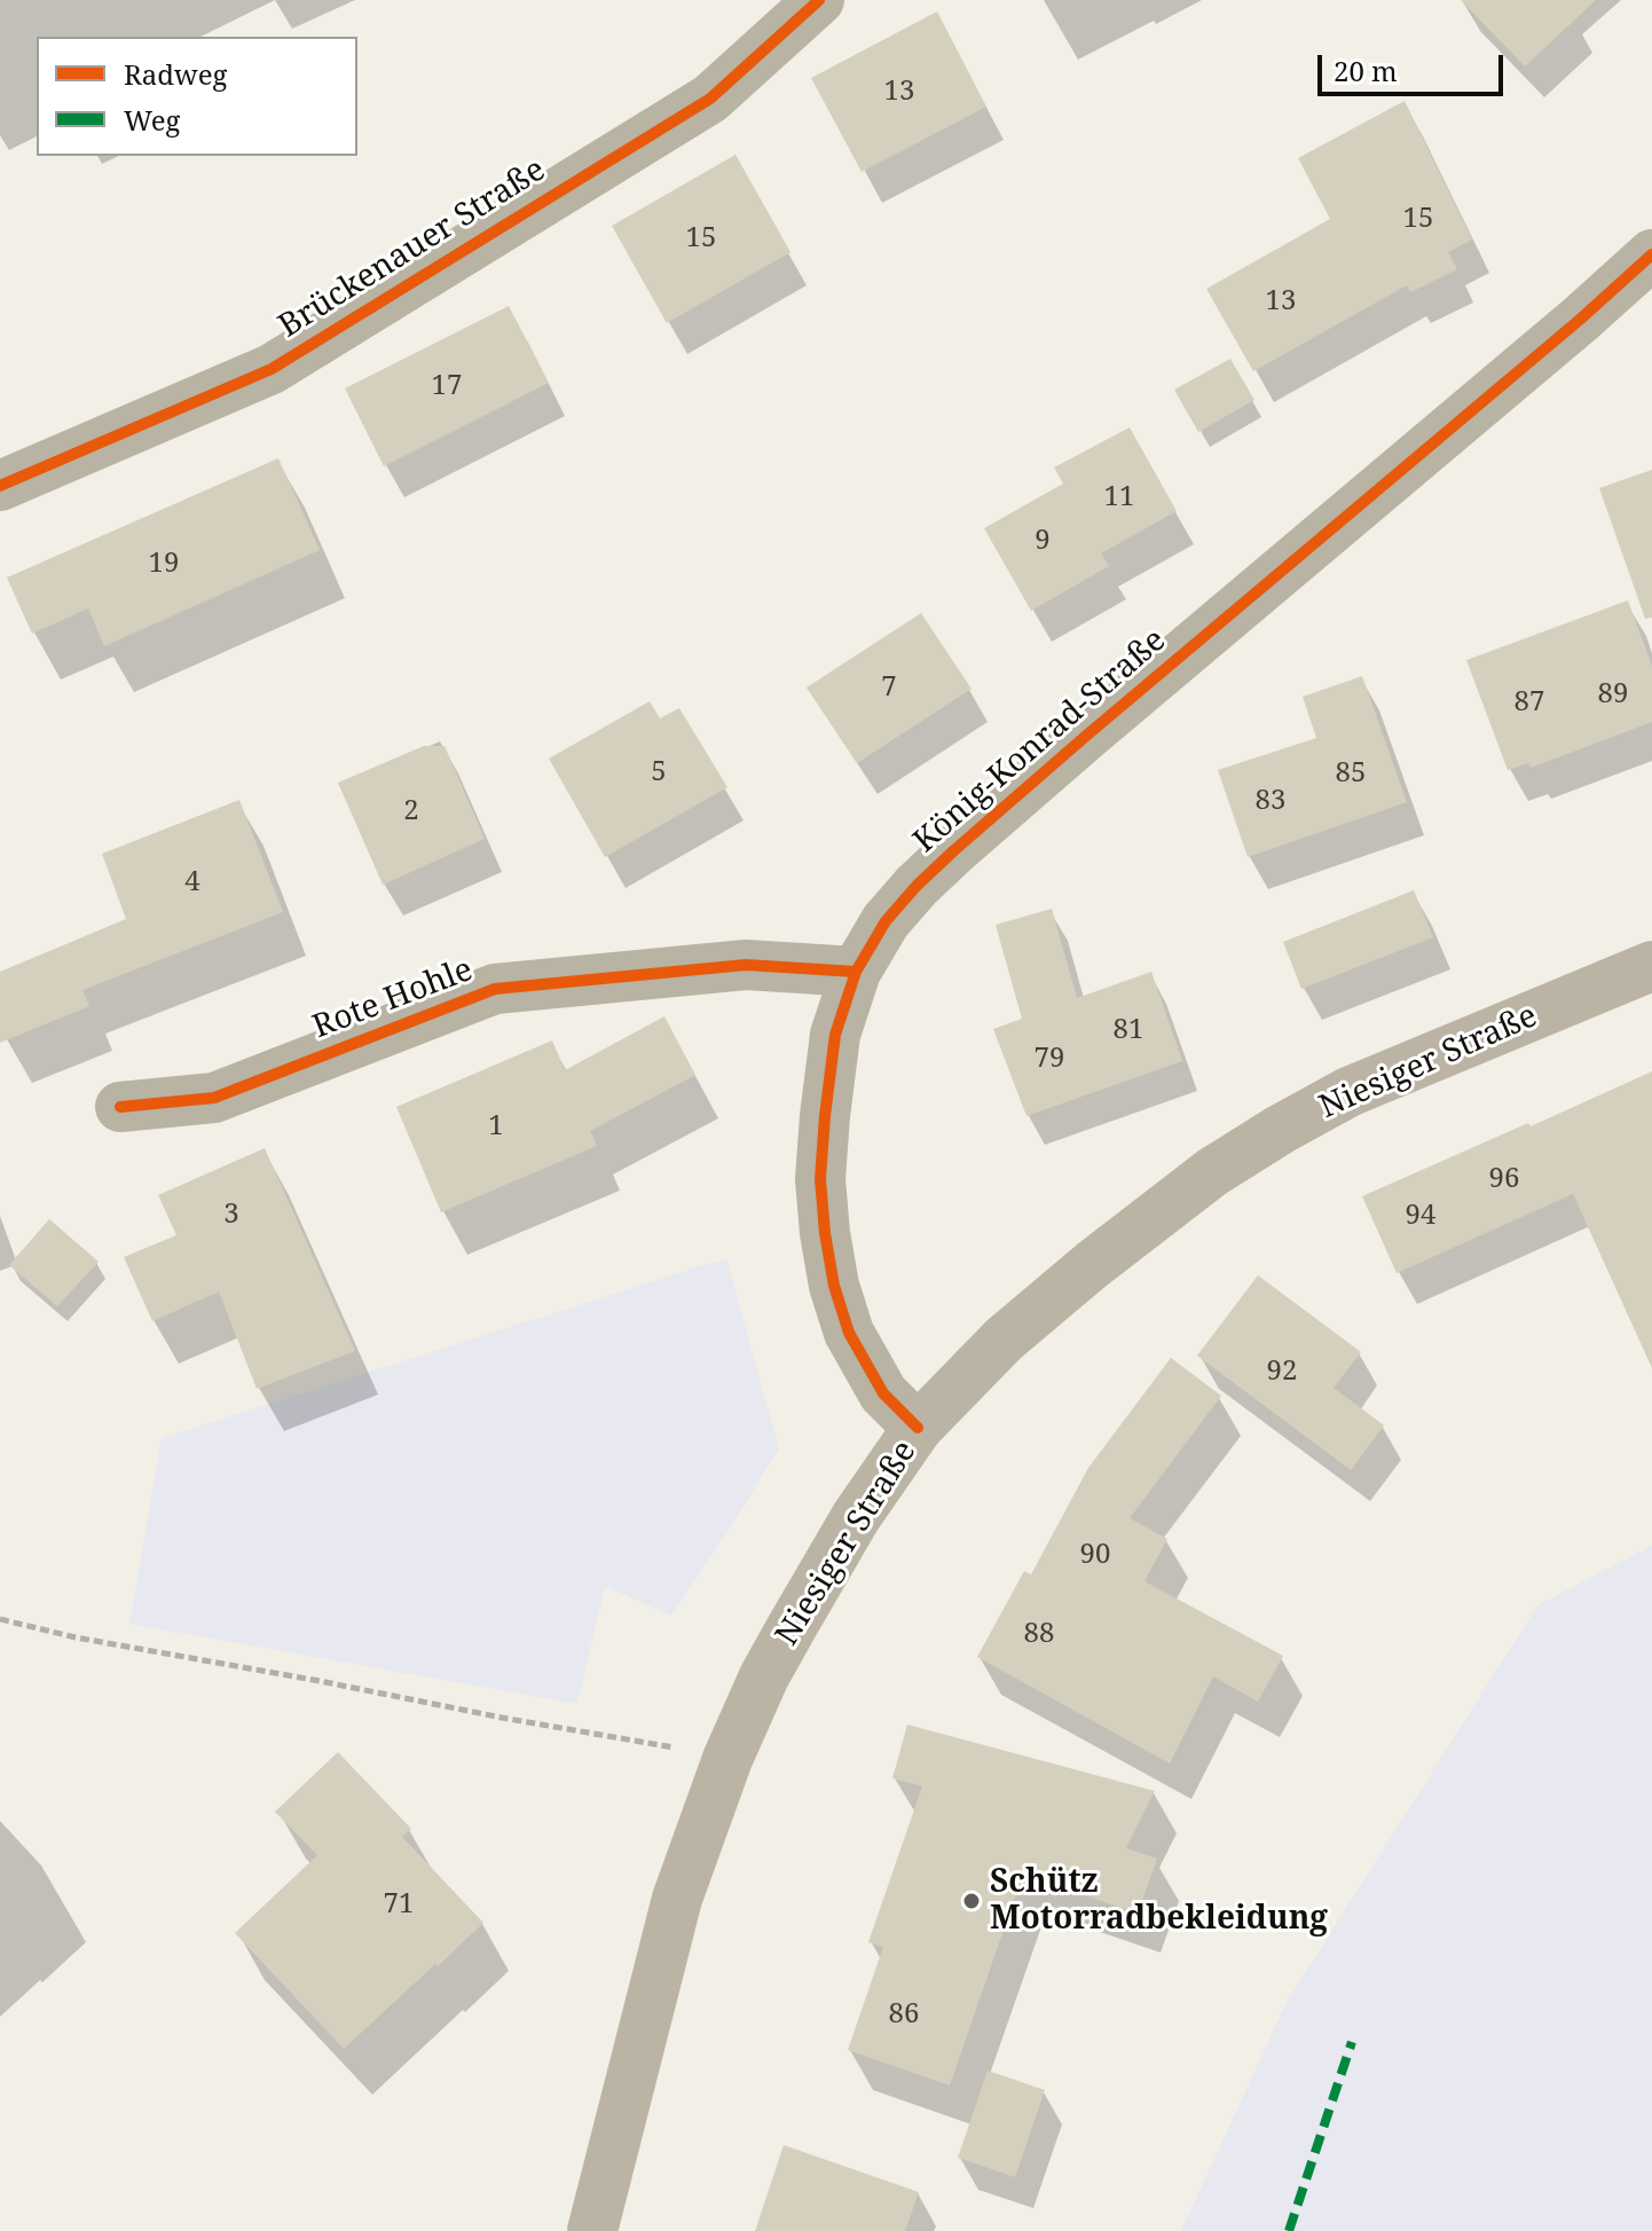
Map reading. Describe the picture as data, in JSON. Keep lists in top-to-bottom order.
{
  "streets": {
    "main road": ["Niesiger Straße"],
    "street": ["Brückenauer Straße", "König-Konrad-Straße", "Rote Hohle"]
  },
  "crossings": [
    ["König-Konrad-Straße", "Rote Hohle"],
    ["König-Konrad-Straße", "Niesiger Straße"]
  ],
  "places": ["Schütz Motorradbekleidung"],
  "house_numbers": [
    "13",
    "15",
    "15",
    "13",
    "17",
    "11",
    "9",
    "19",
    "7",
    "89",
    "87",
    "5",
    "85",
    "83",
    "2",
    "4",
    "81",
    "79",
    "1",
    "96",
    "3",
    "94",
    "92",
    "90",
    "88",
    "71",
    "86"
  ],
  "legend": ["Radweg", "Weg"],
  "scale_bar": "20 m"
}
